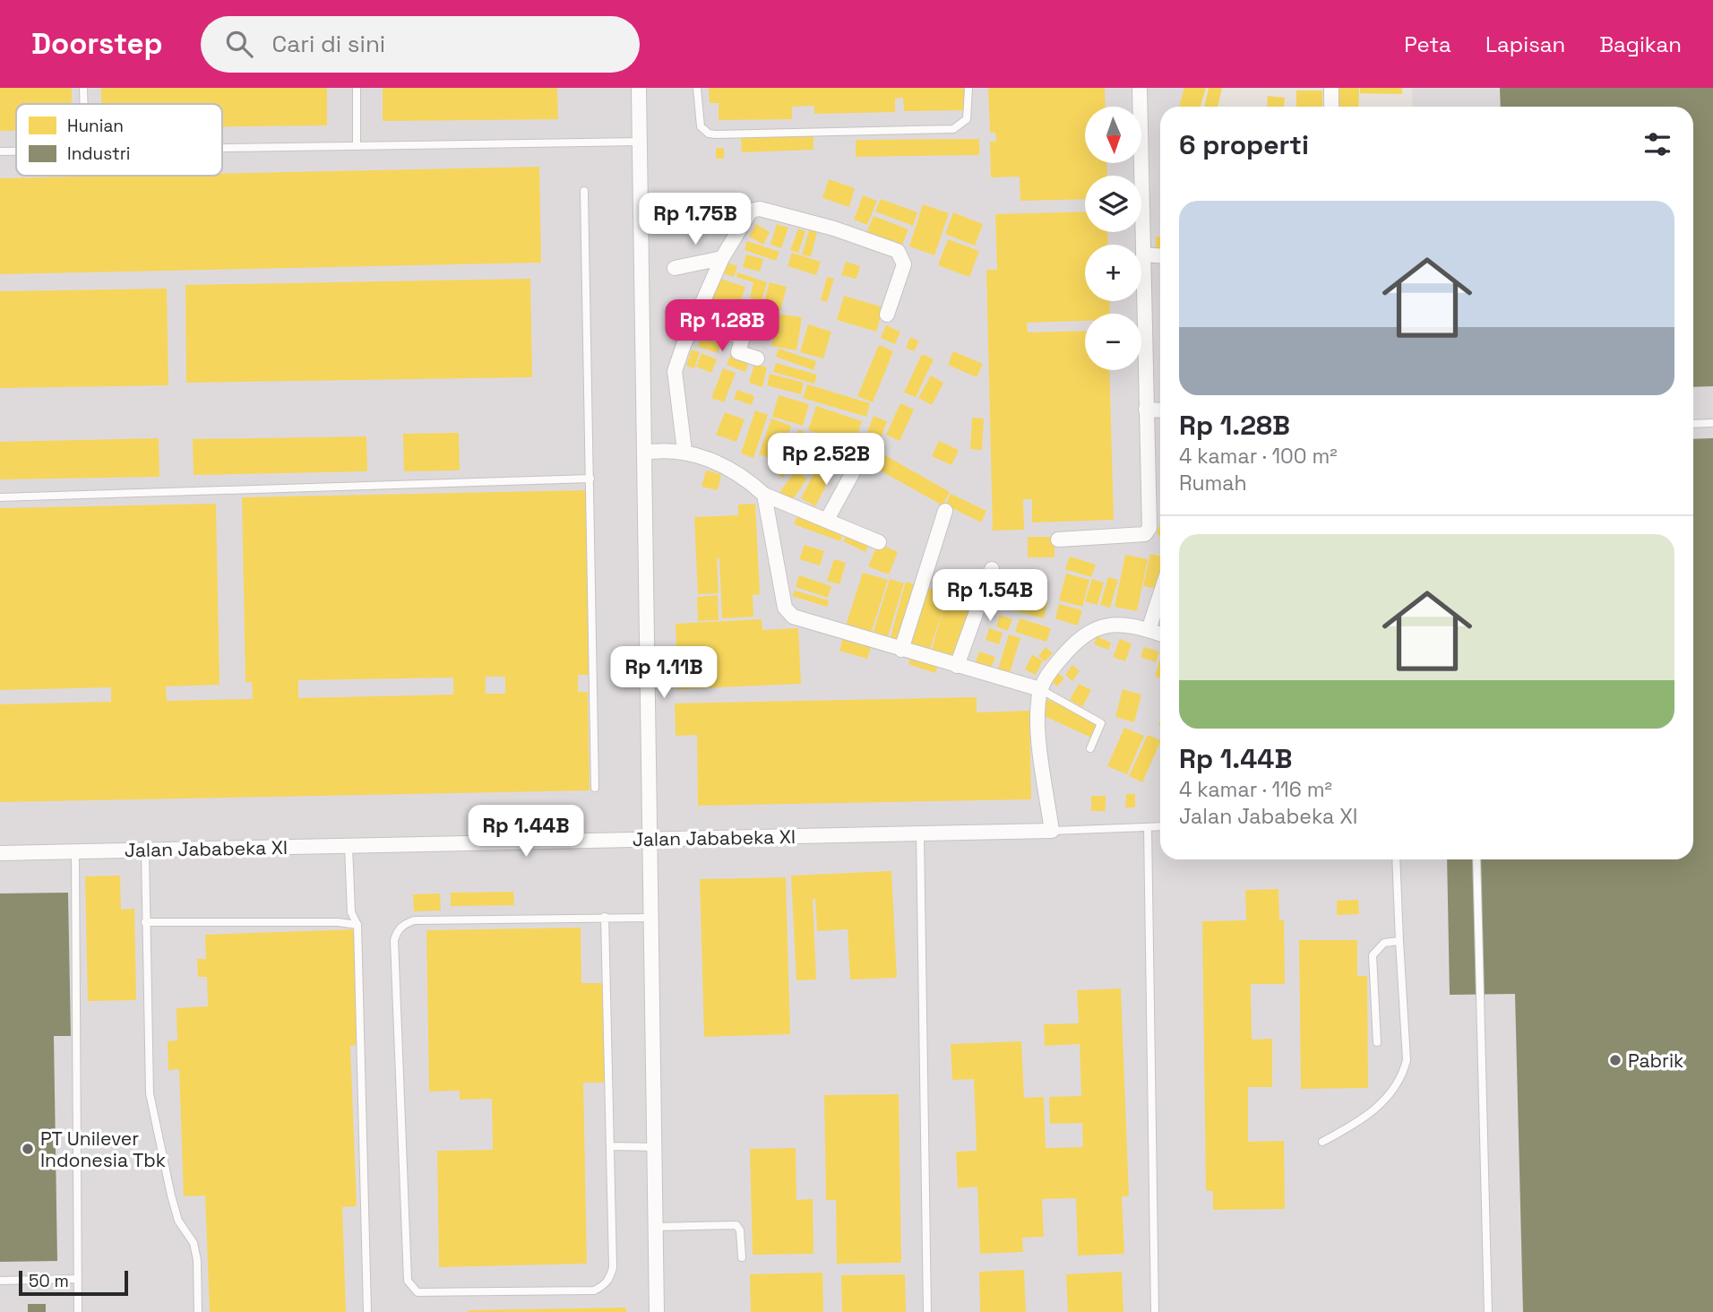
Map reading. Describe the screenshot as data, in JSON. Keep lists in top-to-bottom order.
{
  "streets": {
    "street": ["Jalan Jababeka XI"]
  },
  "places": ["Pabrik", "PT Unilever Indonesia Tbk"],
  "legend": ["Hunian", "Industri"],
  "scale_bar": "50 m",
  "north": "bottom",
  "page": {
    "header": "Doorstep",
    "search": "Cari di sini",
    "nav": ["Peta", "Lapisan", "Bagikan"],
    "map_buttons": ["+", "−"],
    "heading": "6 properti",
    "list": [
      {
        "name": "Rp 1.28B",
        "note": "4 kamar · 100 m² · Rumah"
      },
      {
        "name": "Rp 1.44B",
        "note": "4 kamar · 116 m² · Jalan Jababeka XI"
      }
    ],
    "price": [
      "Rp 1.75B",
      "Rp 1.28B",
      "Rp 2.52B",
      "Rp 1.54B",
      "Rp 1.11B",
      "Rp 1.44B"
    ],
    "scale": "50 m"
  }
}
